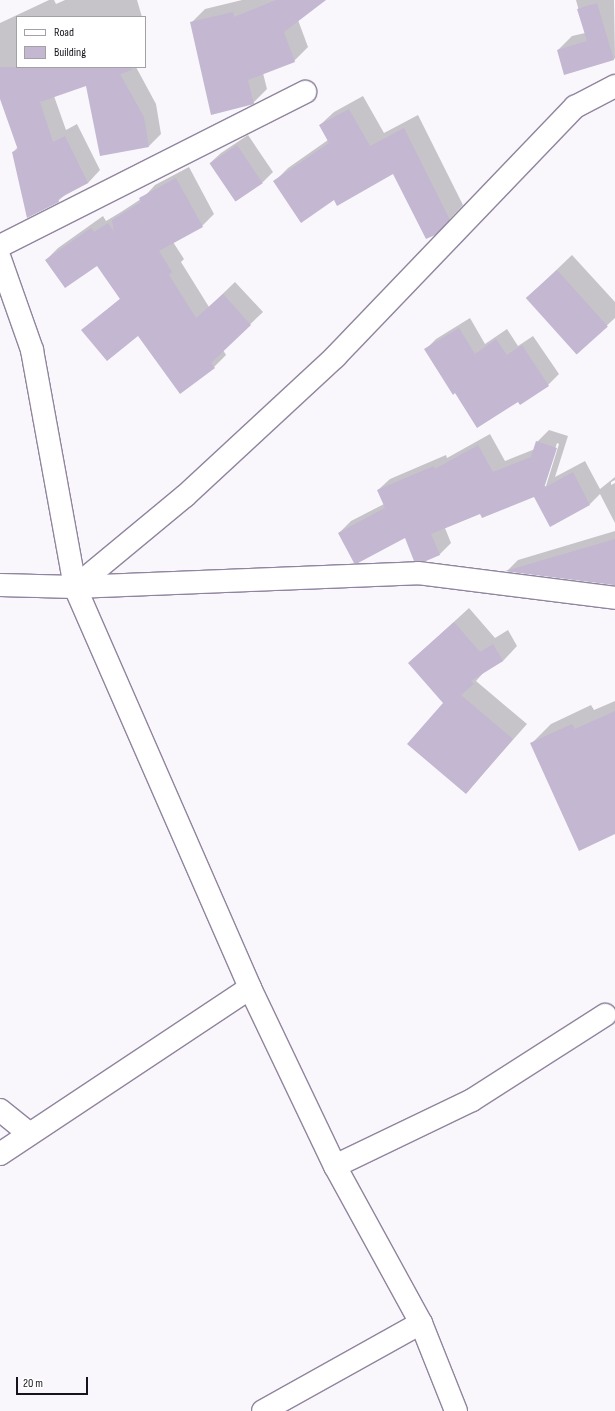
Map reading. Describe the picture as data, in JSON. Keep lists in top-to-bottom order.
{
  "legend": ["Road", "Building"],
  "scale_bar": "20 m"
}
